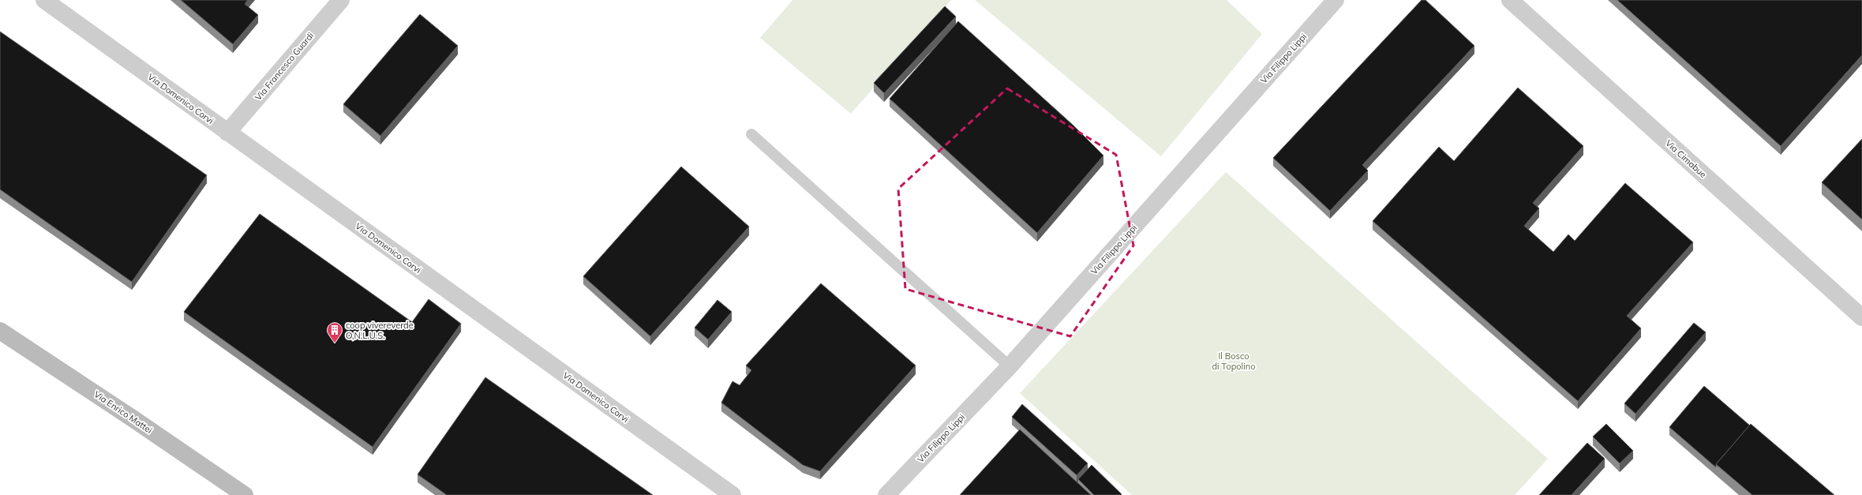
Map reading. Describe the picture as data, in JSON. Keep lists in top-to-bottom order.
{
  "streets": {
    "street": [
      "Via Filippo Lippi",
      "Via Francesco Guardi",
      "Via Domenico Corvi",
      "Via Cimabue",
      "Via Enrico Mattei"
    ]
  },
  "crossings": [
    ["Via Francesco Guardi", "Via Domenico Corvi"]
  ],
  "parks": ["Il Bosco di Topolino"],
  "places": {
    "building": ["coop vivereverde O,N.L.U.S."]
  }
}
